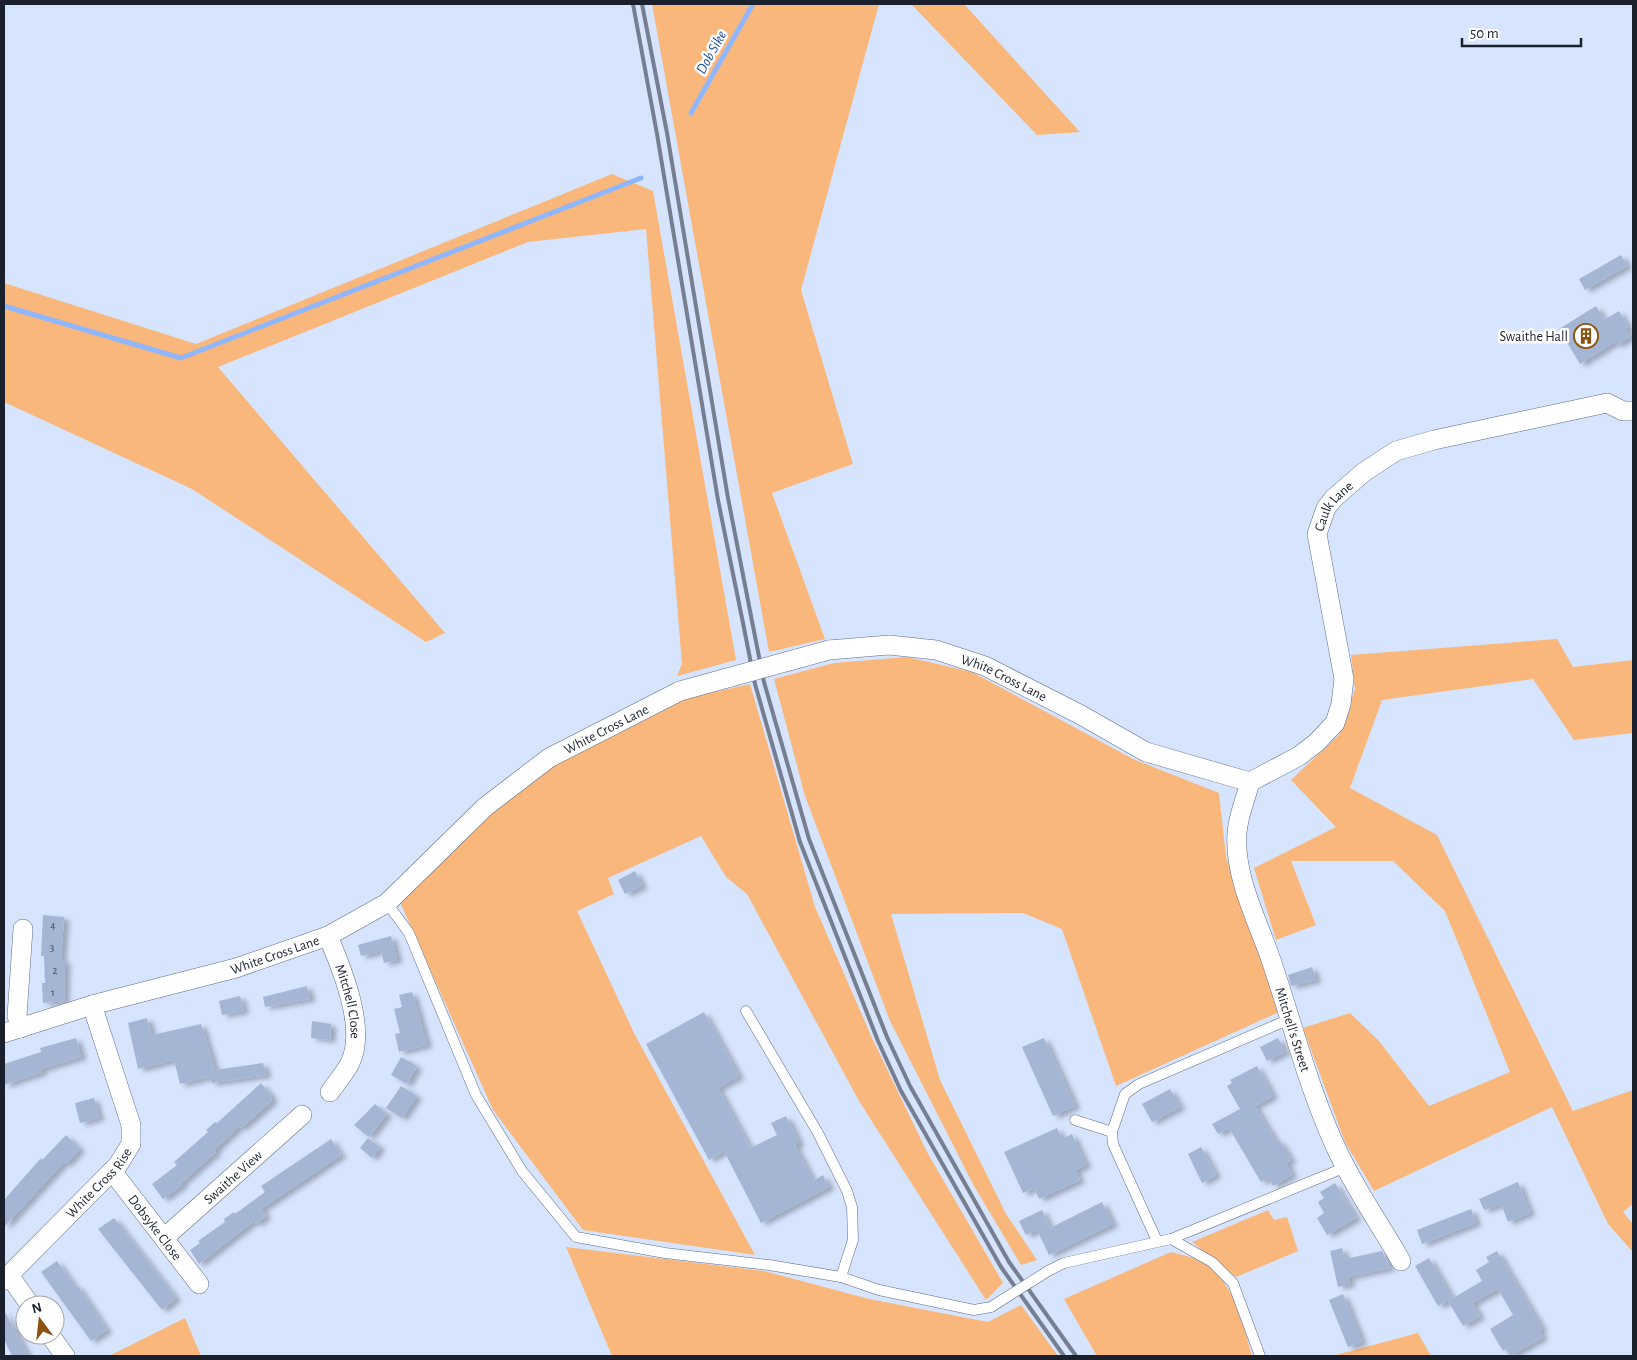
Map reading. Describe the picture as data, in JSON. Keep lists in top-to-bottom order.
{
  "streets": {
    "street": [
      "Caulk Lane",
      "White Cross Lane",
      "Mitchell Close",
      "Mitchell's Street",
      "Swaithe View",
      "White Cross Rise",
      "Dobsyke Close"
    ]
  },
  "crossings": [
    ["Caulk Lane", "White Cross Lane"],
    ["Caulk Lane", "Mitchell's Street"],
    ["White Cross Lane", "Mitchell Close"],
    ["White Cross Lane", "Mitchell's Street"],
    ["White Cross Lane", "White Cross Rise"],
    ["Swaithe View", "Dobsyke Close"],
    ["White Cross Rise", "Dobsyke Close"]
  ],
  "water": ["Dob Sike"],
  "places": {
    "building": ["Swaithe Hall"]
  },
  "house_numbers": [
    "4",
    "3",
    "2",
    "1"
  ],
  "scale_bar": "50 m",
  "north": "top"
}
